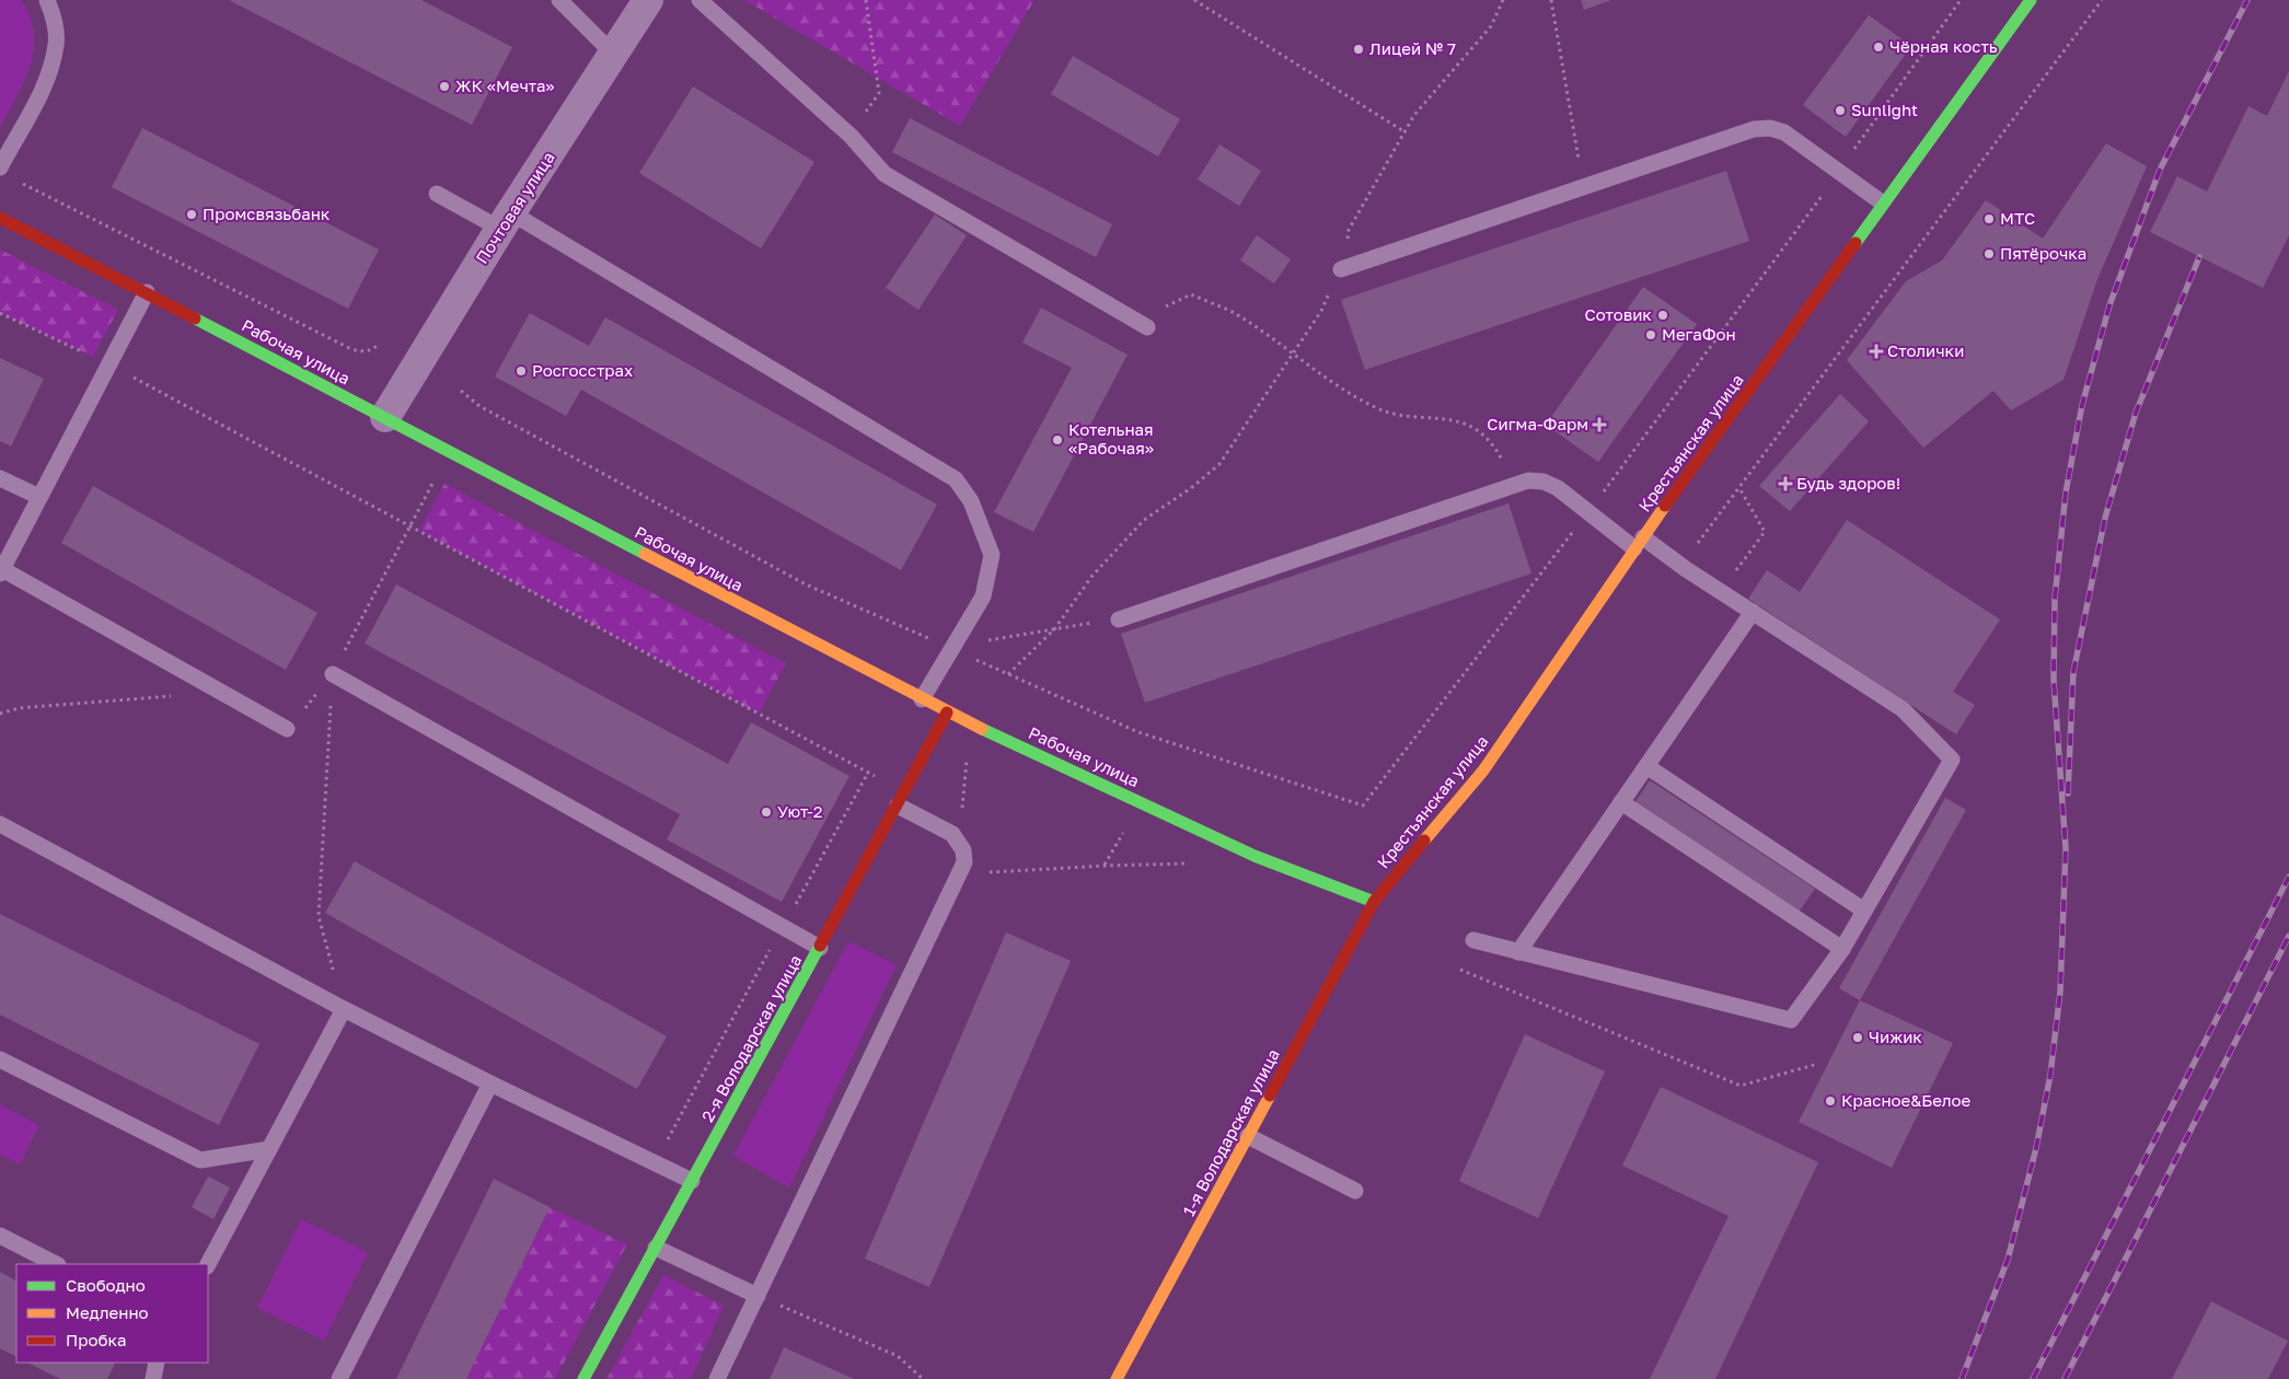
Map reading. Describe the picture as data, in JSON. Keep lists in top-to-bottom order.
{
  "streets": {
    "street": [
      "Почтовая улица",
      "Рабочая улица",
      "Крестьянская улица",
      "2-я Володарская улица",
      "1-я Володарская улица"
    ]
  },
  "crossings": [
    ["Почтовая улица", "Рабочая улица"],
    ["Рабочая улица", "Крестьянская улица"],
    ["Рабочая улица", "2-я Володарская улица"],
    ["Рабочая улица", "1-я Володарская улица"],
    ["Крестьянская улица", "1-я Володарская улица"]
  ],
  "places": {
    "other": [
      "Чёрная кость",
      "Лицей № 7",
      "ЖК «Мечта»",
      "Sunlight",
      "Промсвязьбанк",
      "МТС",
      "Пятёрочка",
      "Сотовик",
      "МегаФон",
      "Росгосстрах",
      "Котельная «Рабочая»",
      "Уют-2",
      "Чижик",
      "Красное&Белое"
    ],
    "health": ["Столички", "Сигма-Фарм", "Будь здоров!"]
  },
  "legend": ["Свободно", "Медленно", "Пробка"]
}
